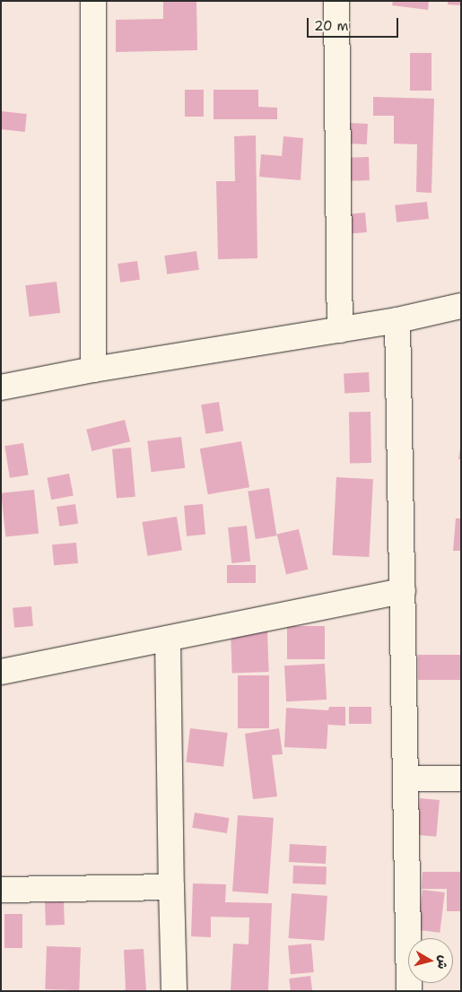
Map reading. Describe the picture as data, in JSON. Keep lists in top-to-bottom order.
{
  "scale_bar": "20 m",
  "north": "right"
}
